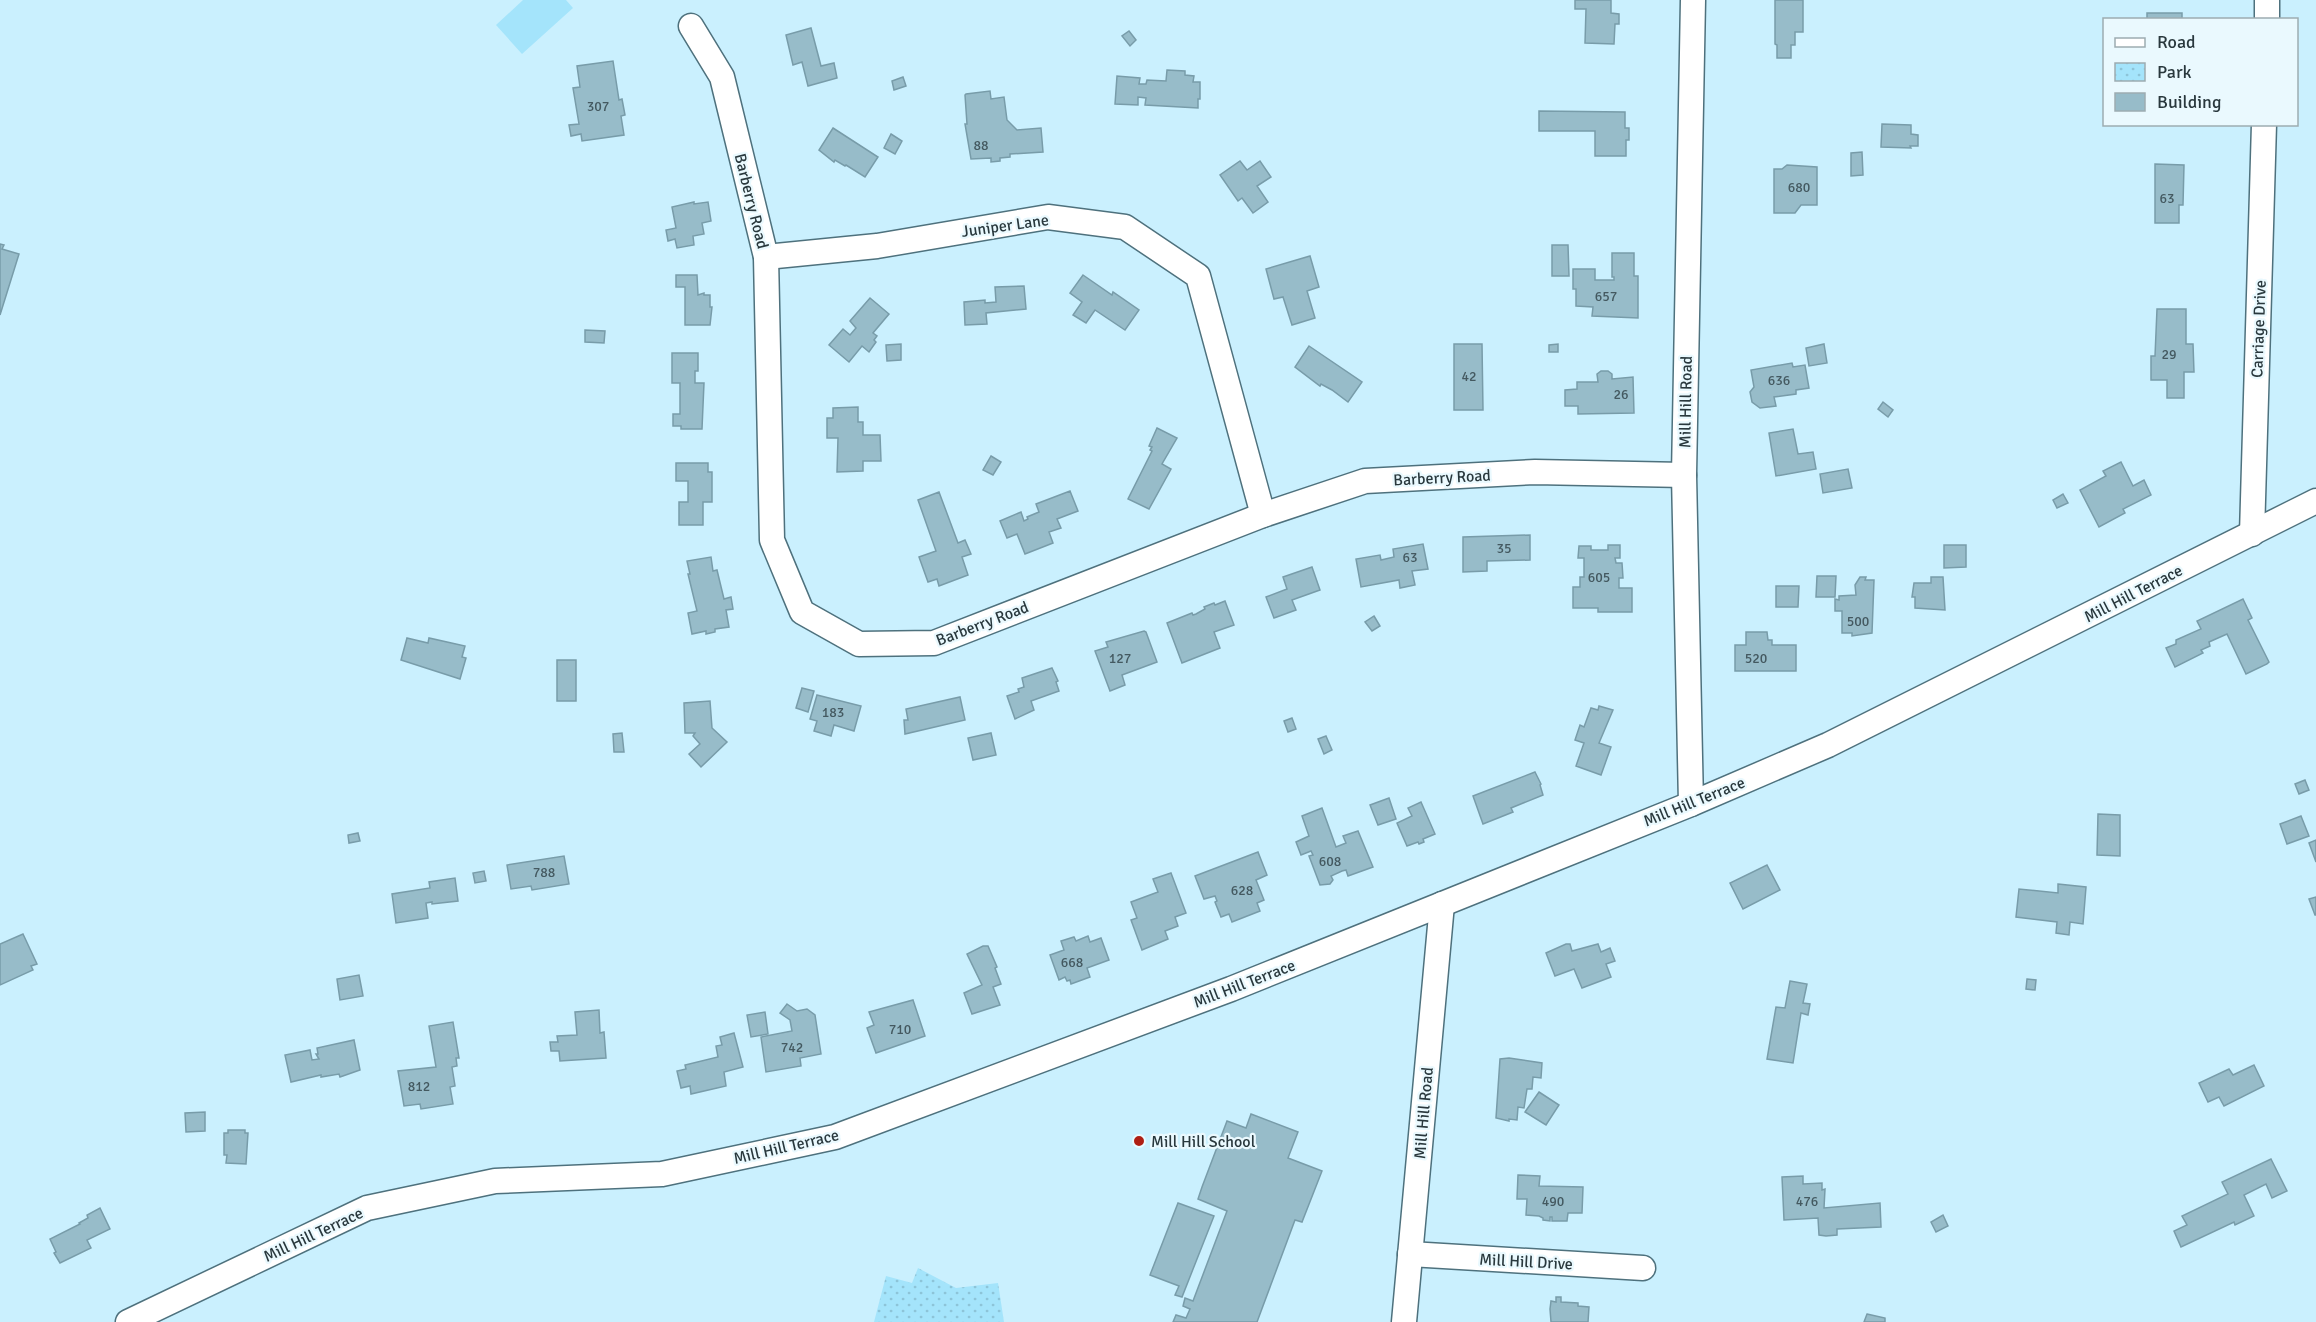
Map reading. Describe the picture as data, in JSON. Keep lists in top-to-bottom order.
{
  "streets": {
    "street": [
      "Barberry Road",
      "Juniper Lane",
      "Carriage Drive",
      "Mill Hill Road",
      "Mill Hill Terrace",
      "Mill Hill Drive"
    ]
  },
  "crossings": [
    ["Barberry Road", "Juniper Lane"],
    ["Barberry Road", "Mill Hill Road"],
    ["Carriage Drive", "Mill Hill Terrace"],
    ["Mill Hill Road", "Mill Hill Terrace"],
    ["Mill Hill Road", "Mill Hill Drive"]
  ],
  "places": ["Mill Hill School"],
  "house_numbers": [
    "307",
    "88",
    "680",
    "63",
    "657",
    "29",
    "42",
    "636",
    "26",
    "35",
    "63",
    "605",
    "500",
    "127",
    "520",
    "183",
    "608",
    "788",
    "628",
    "668",
    "710",
    "742",
    "812",
    "490",
    "476"
  ],
  "legend": ["Road", "Park", "Building"]
}
